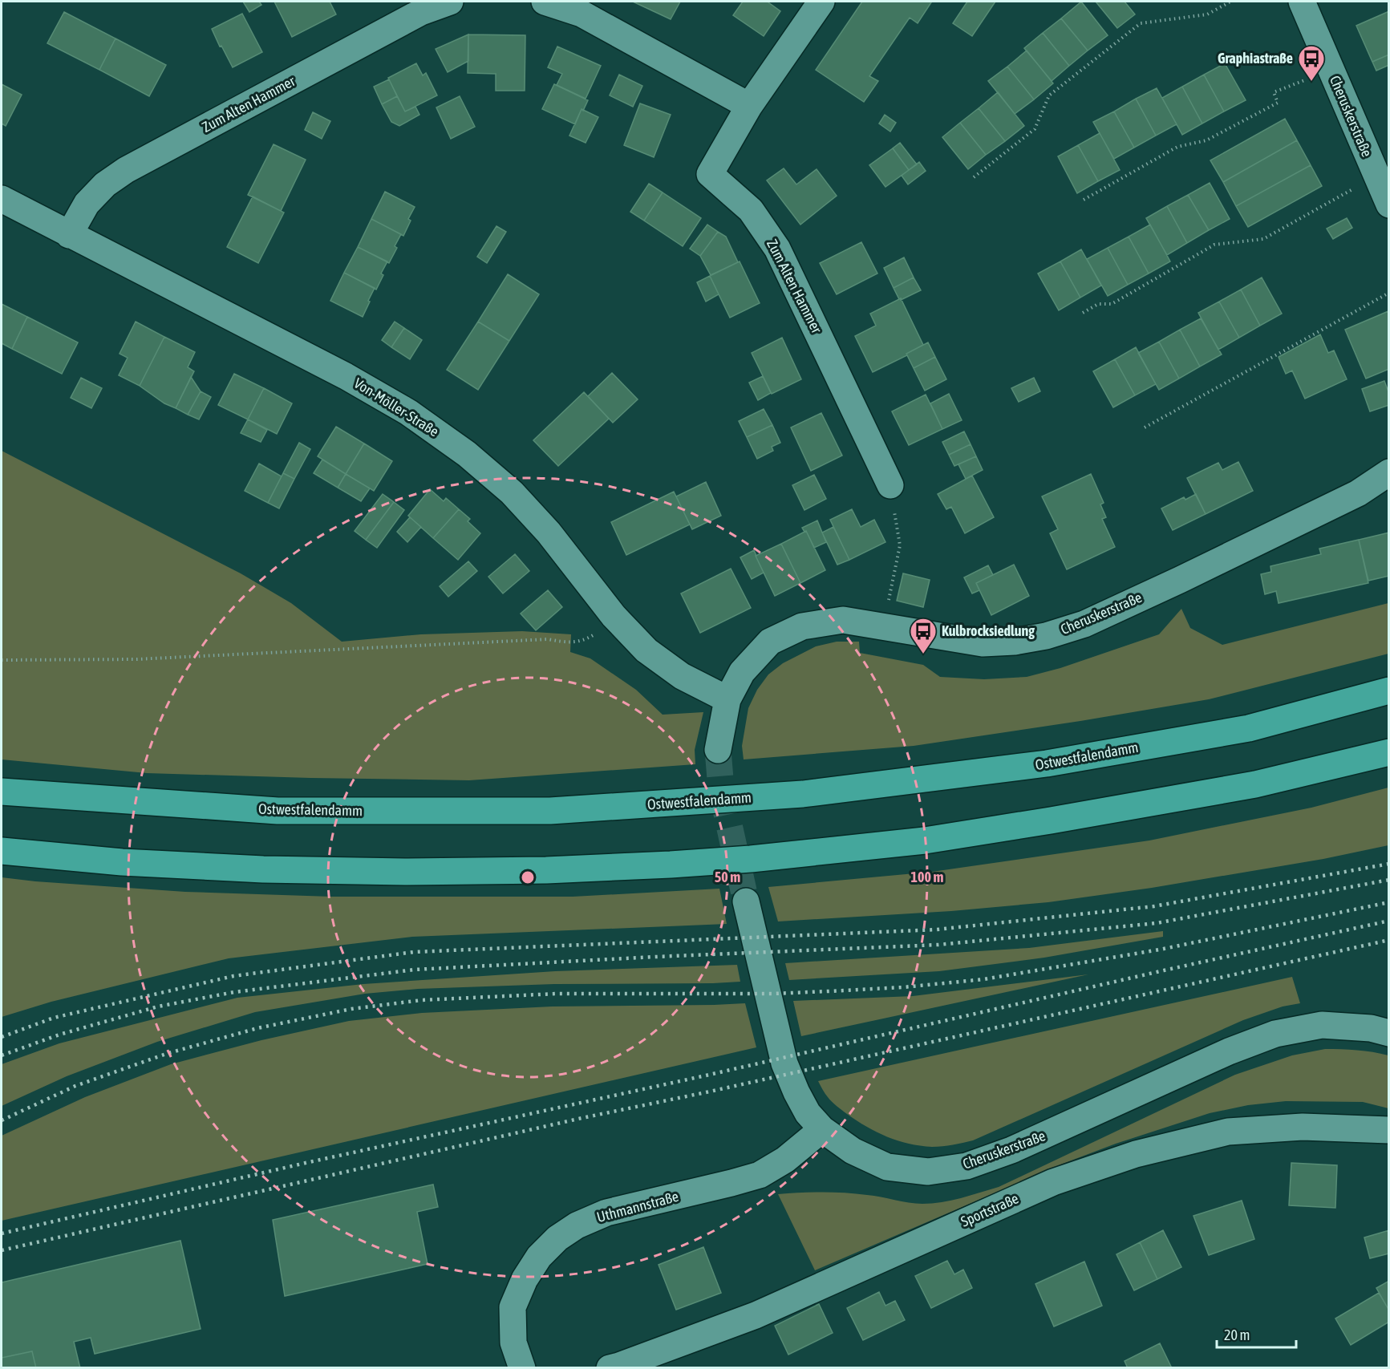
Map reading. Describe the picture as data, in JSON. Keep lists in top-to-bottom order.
{
  "streets": {
    "highway": ["Ostwestfalendamm"],
    "street": [
      "Zum Alten Hammer",
      "Cheruskerstraße",
      "Von-Möller-Straße",
      "Uthmannstraße",
      "Sportstraße"
    ]
  },
  "crossings": [
    ["Zum Alten Hammer", "Von-Möller-Straße"],
    ["Cheruskerstraße", "Von-Möller-Straße"],
    ["Cheruskerstraße", "Uthmannstraße"]
  ],
  "places": {
    "bus stop": ["Graphiastraße", "Kulbrocksiedlung"]
  },
  "scale_bar": "20 m",
  "rings": ["50 m", "100 m"]
}
